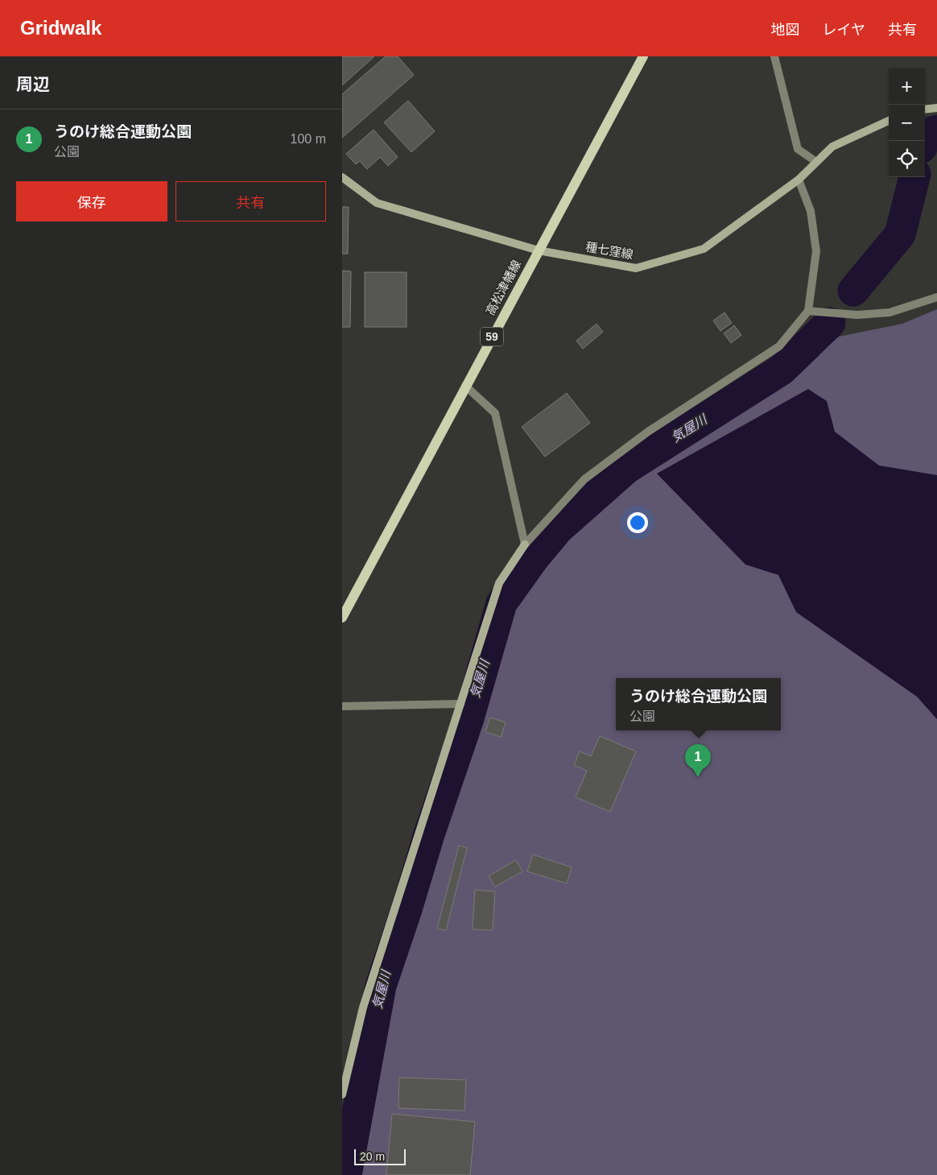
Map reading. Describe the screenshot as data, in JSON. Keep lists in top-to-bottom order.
{
  "streets": {
    "main road": ["種七窪線", "高松津幡線", "59"]
  },
  "crossings": [
    ["種七窪線", "高松津幡線"]
  ],
  "water": ["気屋川"],
  "scale_bar": "20 m",
  "page": {
    "header": "Gridwalk",
    "nav": ["地図", "レイヤ", "共有"],
    "heading": "周辺",
    "map_buttons": ["+", "−"],
    "list": [
      {
        "mark": "1",
        "name": "うのけ総合運動公園",
        "note": "公園",
        "value": "100 m"
      }
    ],
    "buttons": ["保存", "共有"],
    "popup": ["うのけ総合運動公園", "公園"],
    "pins": "1",
    "scale": "20 m"
  }
}
